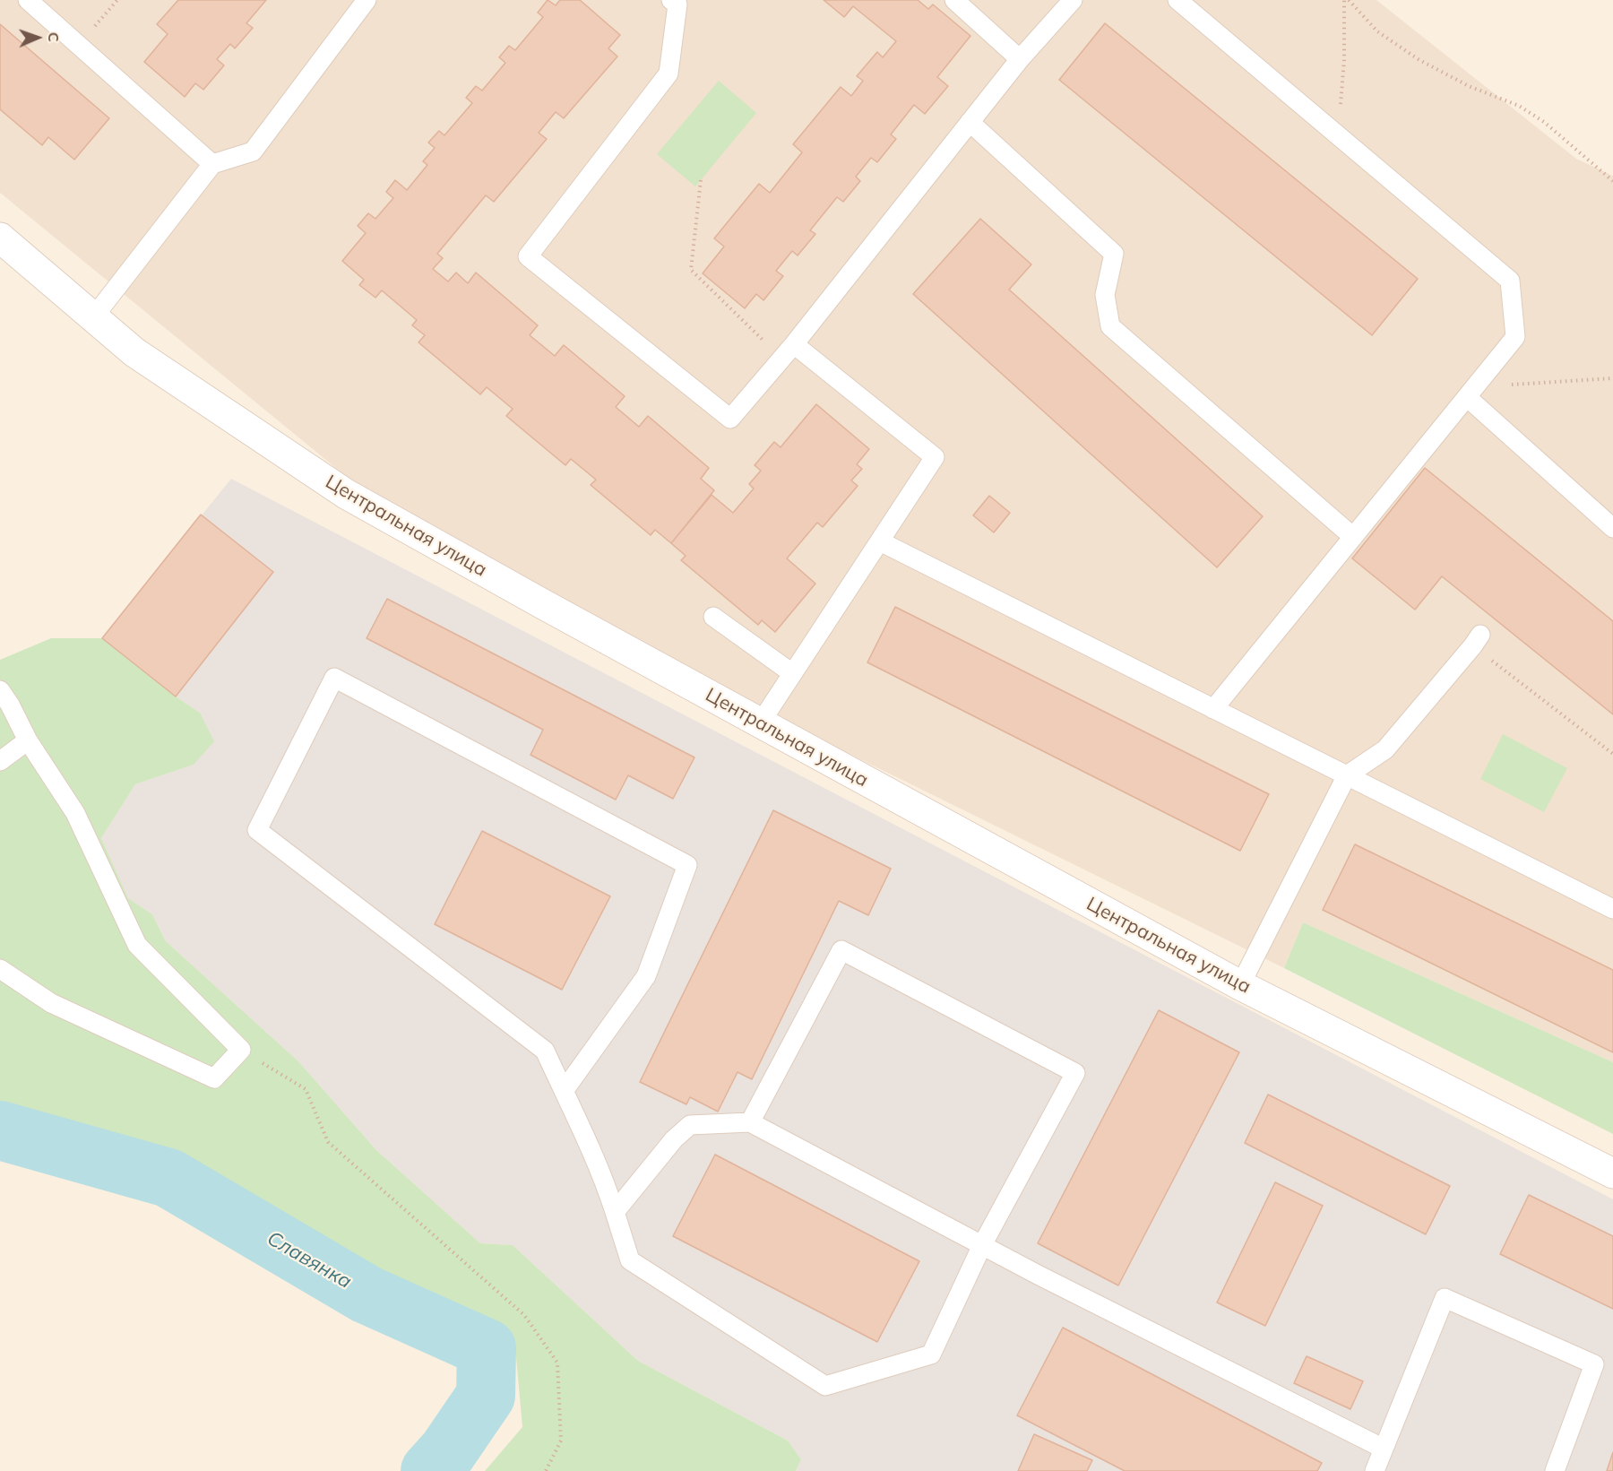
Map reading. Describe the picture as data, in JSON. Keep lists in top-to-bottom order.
{
  "streets": {
    "street": ["Центральная улица"]
  },
  "water": ["Славянка"],
  "north": "right"
}
